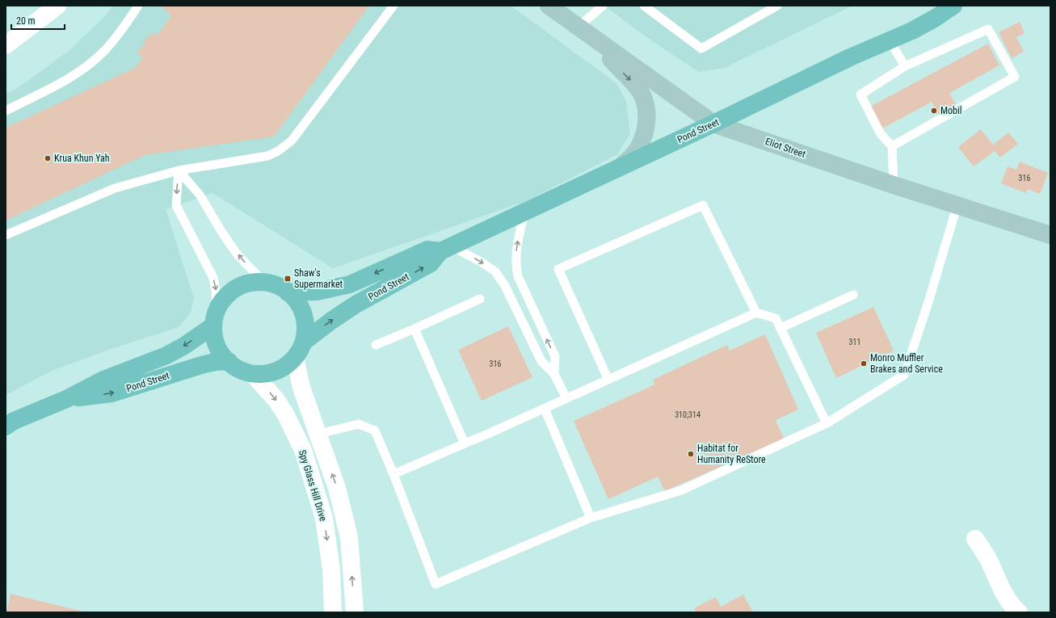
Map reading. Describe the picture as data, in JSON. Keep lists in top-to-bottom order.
{
  "streets": {
    "main road": ["Pond Street", "Eliot Street"],
    "street": ["Spy Glass Hill Drive"]
  },
  "crossings": [
    ["Pond Street", "Eliot Street"],
    ["Pond Street", "Spy Glass Hill Drive"]
  ],
  "places": {
    "other": [
      "Mobil",
      "Krua Khun Yah",
      "Monro Muffler Brakes and Service",
      "Habitat for Humanity ReStore"
    ],
    "transit": ["Shaw's Supermarket"]
  },
  "house_numbers": [
    "316",
    "311",
    "316",
    "310;314"
  ],
  "scale_bar": "20 m"
}
